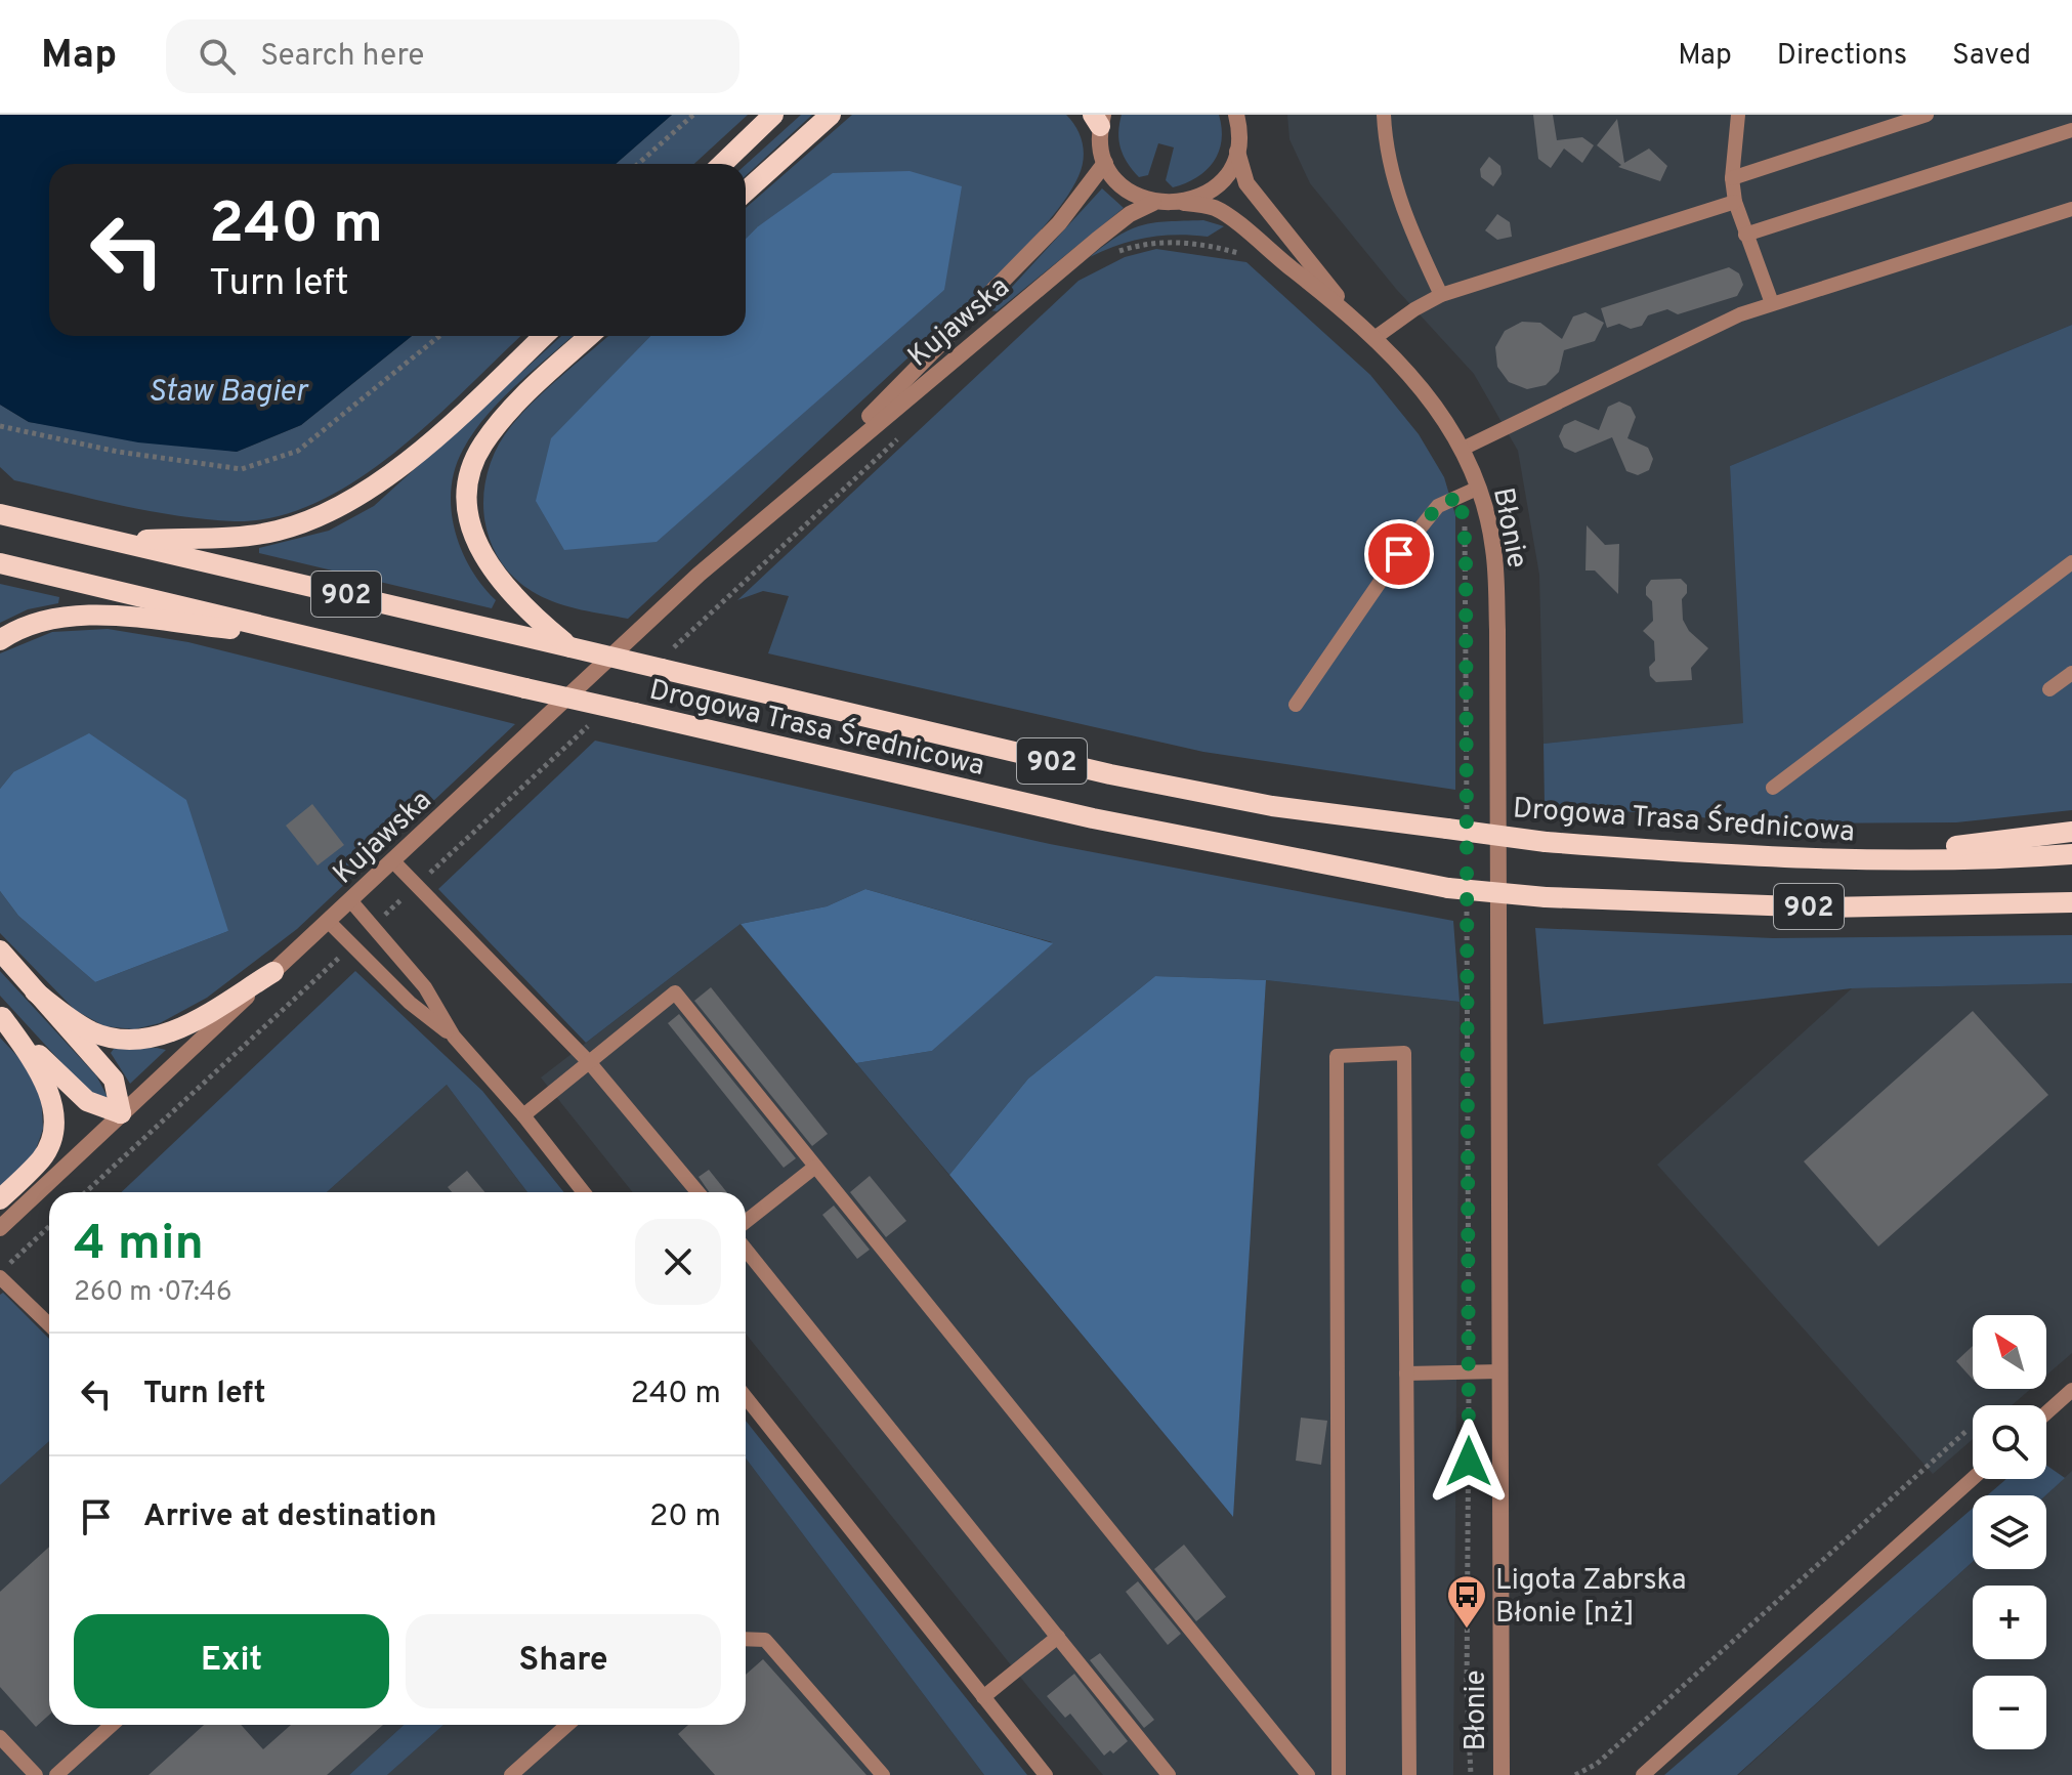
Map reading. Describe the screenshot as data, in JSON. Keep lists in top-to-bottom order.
{
  "streets": {
    "main road": ["902", "Drogowa Trasa Średnicowa"],
    "street": ["Kujawska", "Błonie"]
  },
  "water": ["Staw Bagier"],
  "places": {
    "bus stop": ["Ligota Zabrska Błonie [nż]"]
  },
  "north": "top left",
  "page": {
    "header": "Map",
    "search": "Search here",
    "nav": ["Map", "Directions", "Saved"],
    "turn": ["240 m", "Turn left"],
    "heading": ["4 min", "260 m · 07:46"],
    "map_buttons": ["+", "−"],
    "list": [
      {
        "name": "Turn left",
        "value": "240 m"
      },
      {
        "name": "Arrive at destination",
        "value": "20 m"
      }
    ],
    "buttons": ["Exit", "Share"]
  }
}
